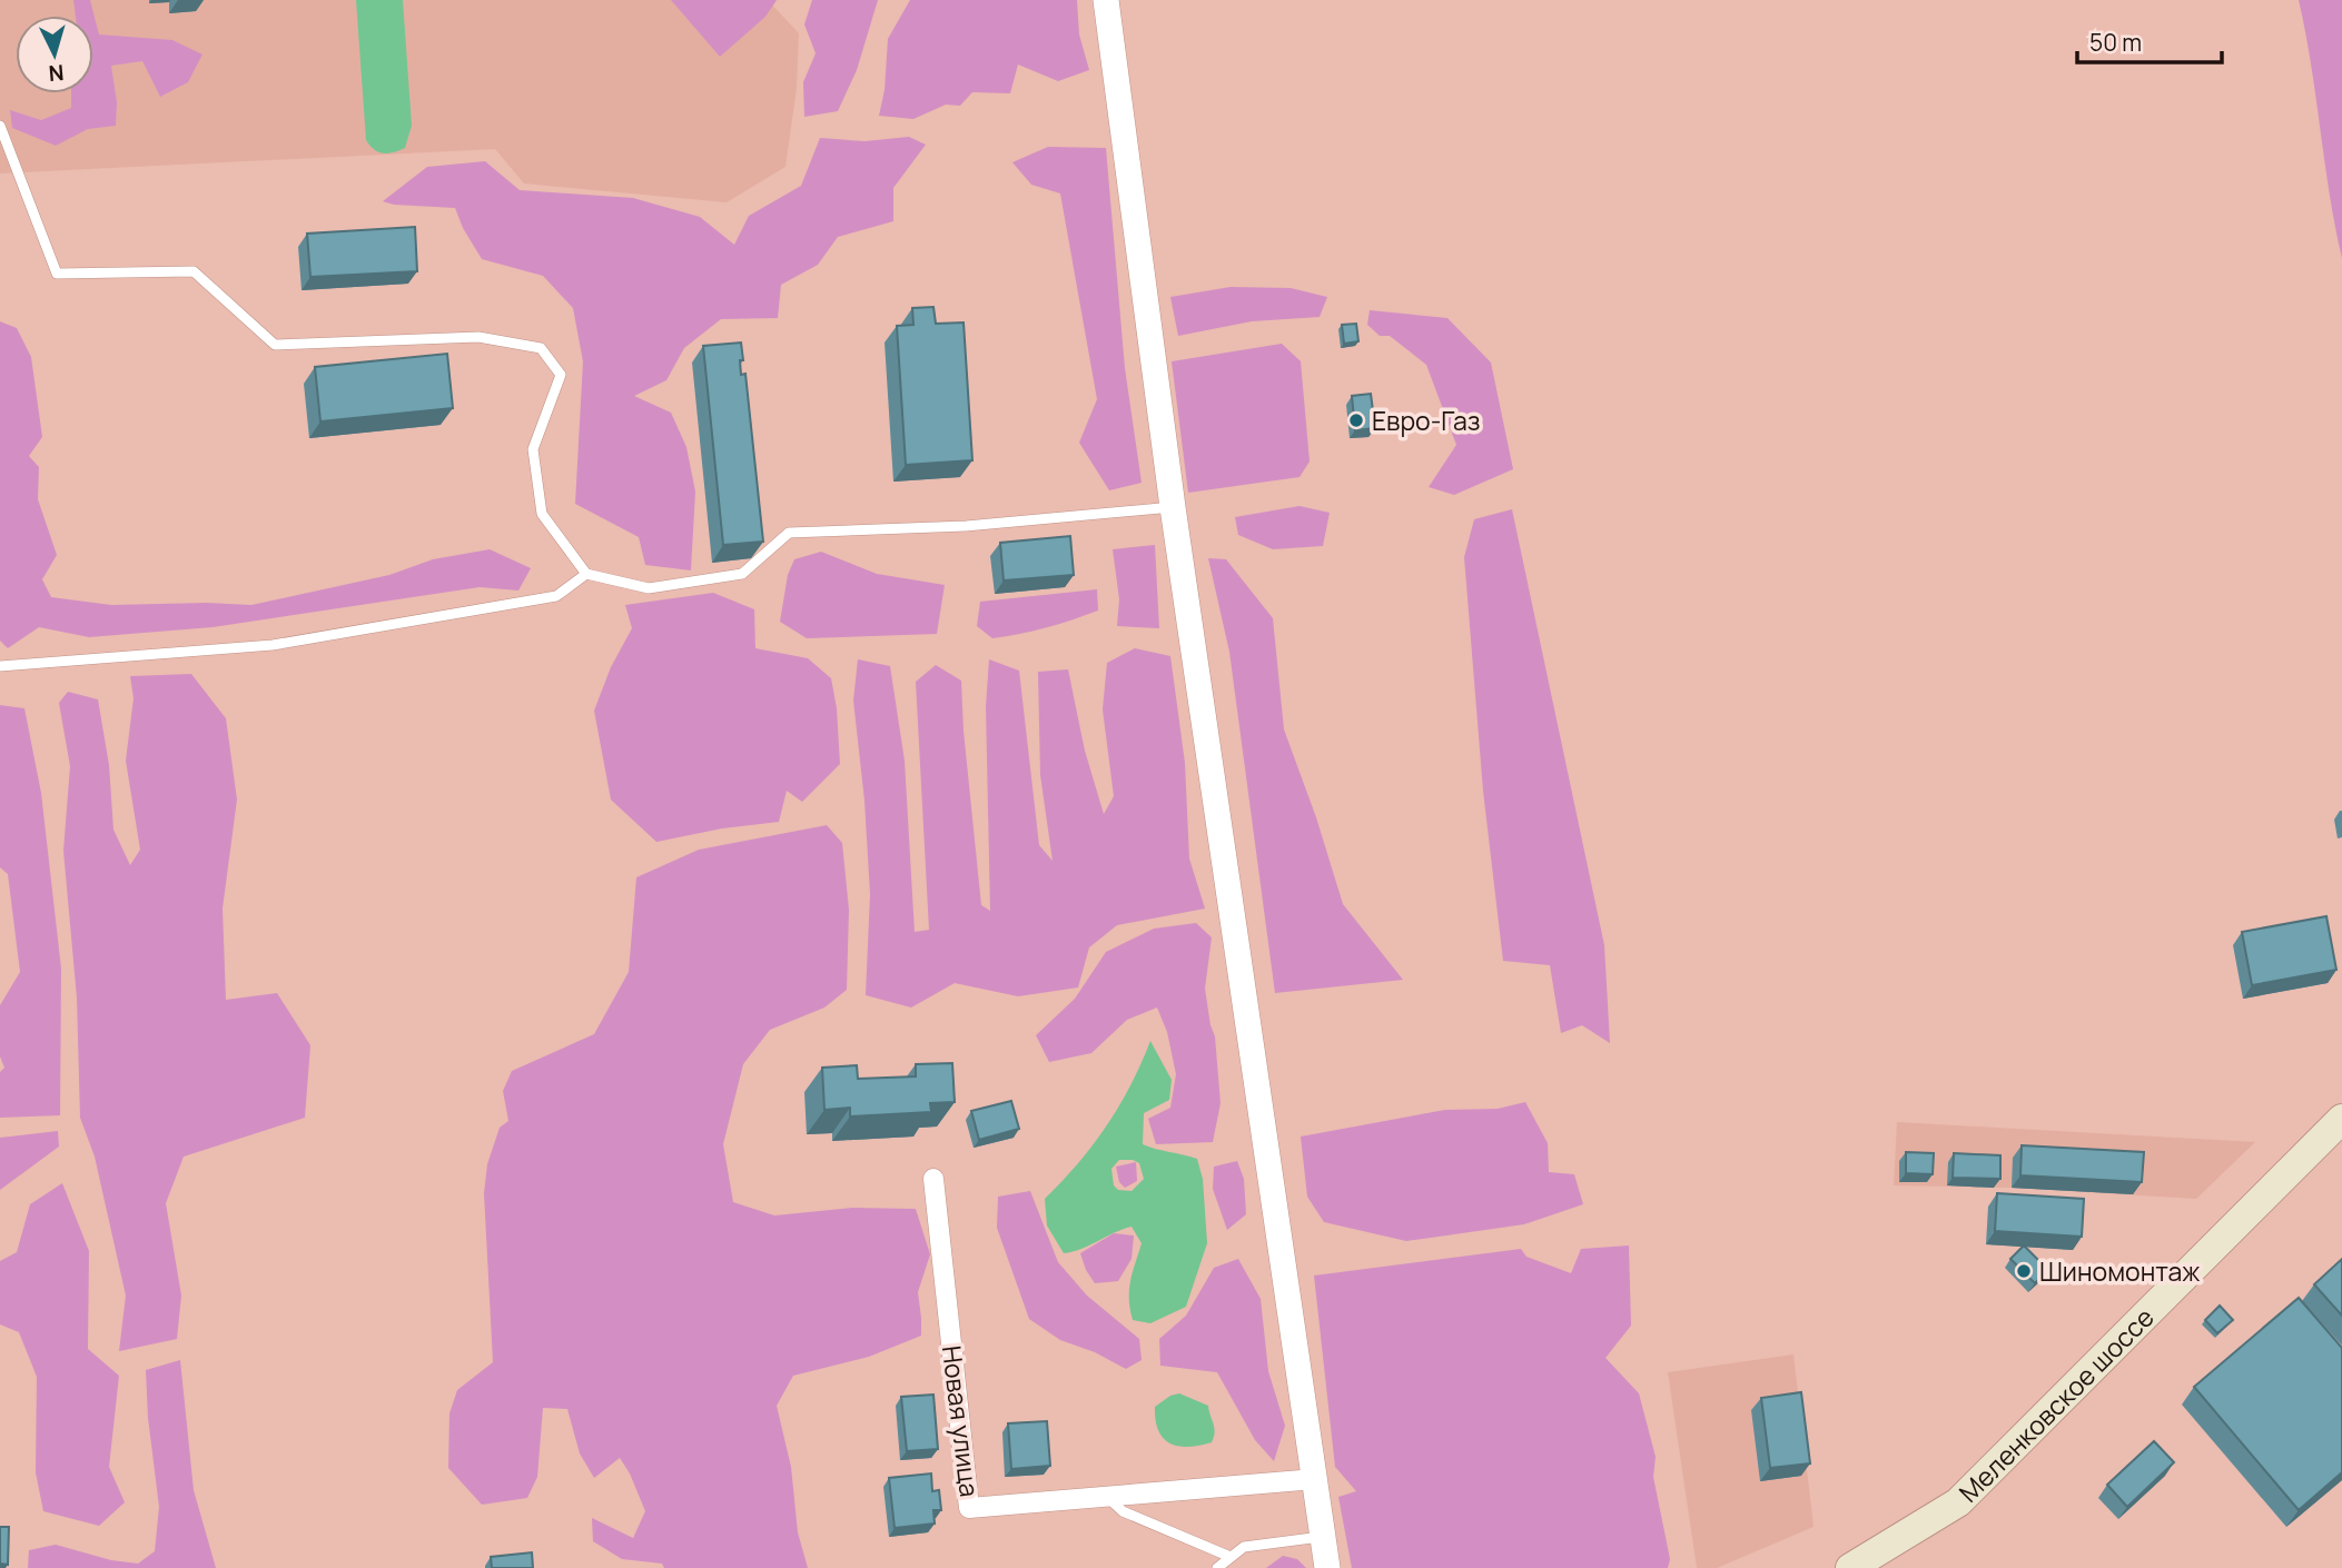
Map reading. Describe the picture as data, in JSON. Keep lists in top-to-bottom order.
{
  "streets": {
    "main road": ["Меленковское шоссе"],
    "street": ["Новая улица"]
  },
  "places": ["Евро-Газ", "Шиномонтаж"],
  "scale_bar": "50 m",
  "north": "bottom"
}
